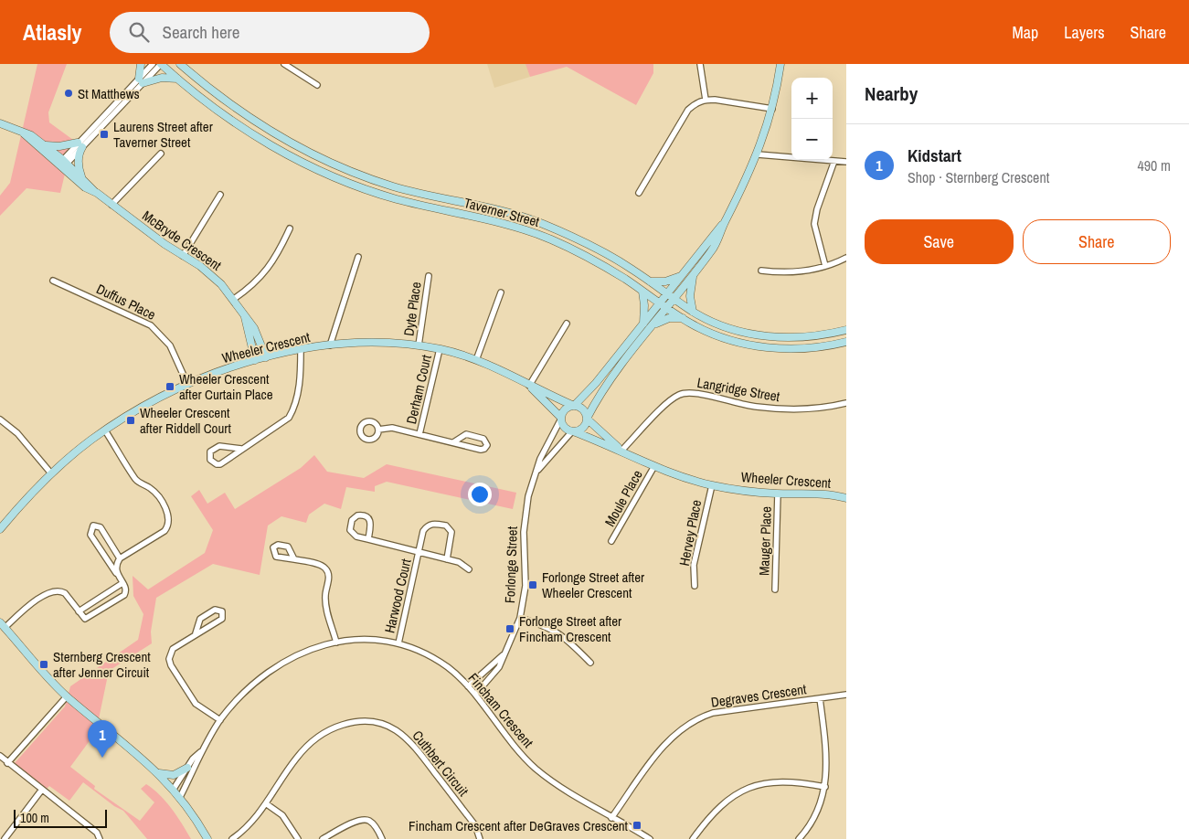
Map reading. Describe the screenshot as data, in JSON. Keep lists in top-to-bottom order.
{
  "streets": {
    "street": [
      "Taverner Street",
      "McBryde Crescent",
      "Duffus Place",
      "Dyte Place",
      "Wheeler Crescent",
      "Derham Court",
      "Langridge Street",
      "Moule Place",
      "Hervey Place",
      "Mauger Place",
      "Forlonge Street",
      "Harwood Court",
      "Degraves Crescent",
      "Fincham Crescent",
      "Cuthbert Circuit"
    ]
  },
  "crossings": [
    ["McBryde Crescent", "Wheeler Crescent"],
    ["Duffus Place", "Wheeler Crescent"],
    ["Dyte Place", "Wheeler Crescent"],
    ["Wheeler Crescent", "Derham Court"],
    ["Wheeler Crescent", "Langridge Street"],
    ["Wheeler Crescent", "Moule Place"],
    ["Wheeler Crescent", "Hervey Place"],
    ["Wheeler Crescent", "Mauger Place"],
    ["Wheeler Crescent", "Forlonge Street"],
    ["Forlonge Street", "Fincham Crescent"],
    ["Harwood Court", "Fincham Crescent"],
    ["Degraves Crescent", "Fincham Crescent"]
  ],
  "places": {
    "other": ["St Matthews"],
    "transit": [
      "Laurens Street after Taverner Street",
      "Wheeler Crescent after Curtain Place",
      "Wheeler Crescent after Riddell Court",
      "Forlonge Street after Wheeler Crescent",
      "Forlonge Street after Fincham Crescent",
      "Sternberg Crescent after Jenner Circuit",
      "Fincham Crescent after DeGraves Crescent"
    ]
  },
  "scale_bar": "100 m",
  "page": {
    "header": "Atlasly",
    "search": "Search here",
    "nav": ["Map", "Layers", "Share"],
    "heading": "Nearby",
    "map_buttons": ["+", "−"],
    "list": [
      {
        "mark": "1",
        "name": "Kidstart",
        "note": "Shop · Sternberg Crescent",
        "value": "490 m"
      }
    ],
    "buttons": ["Save", "Share"],
    "pins": "1",
    "scale": "100 m"
  }
}
